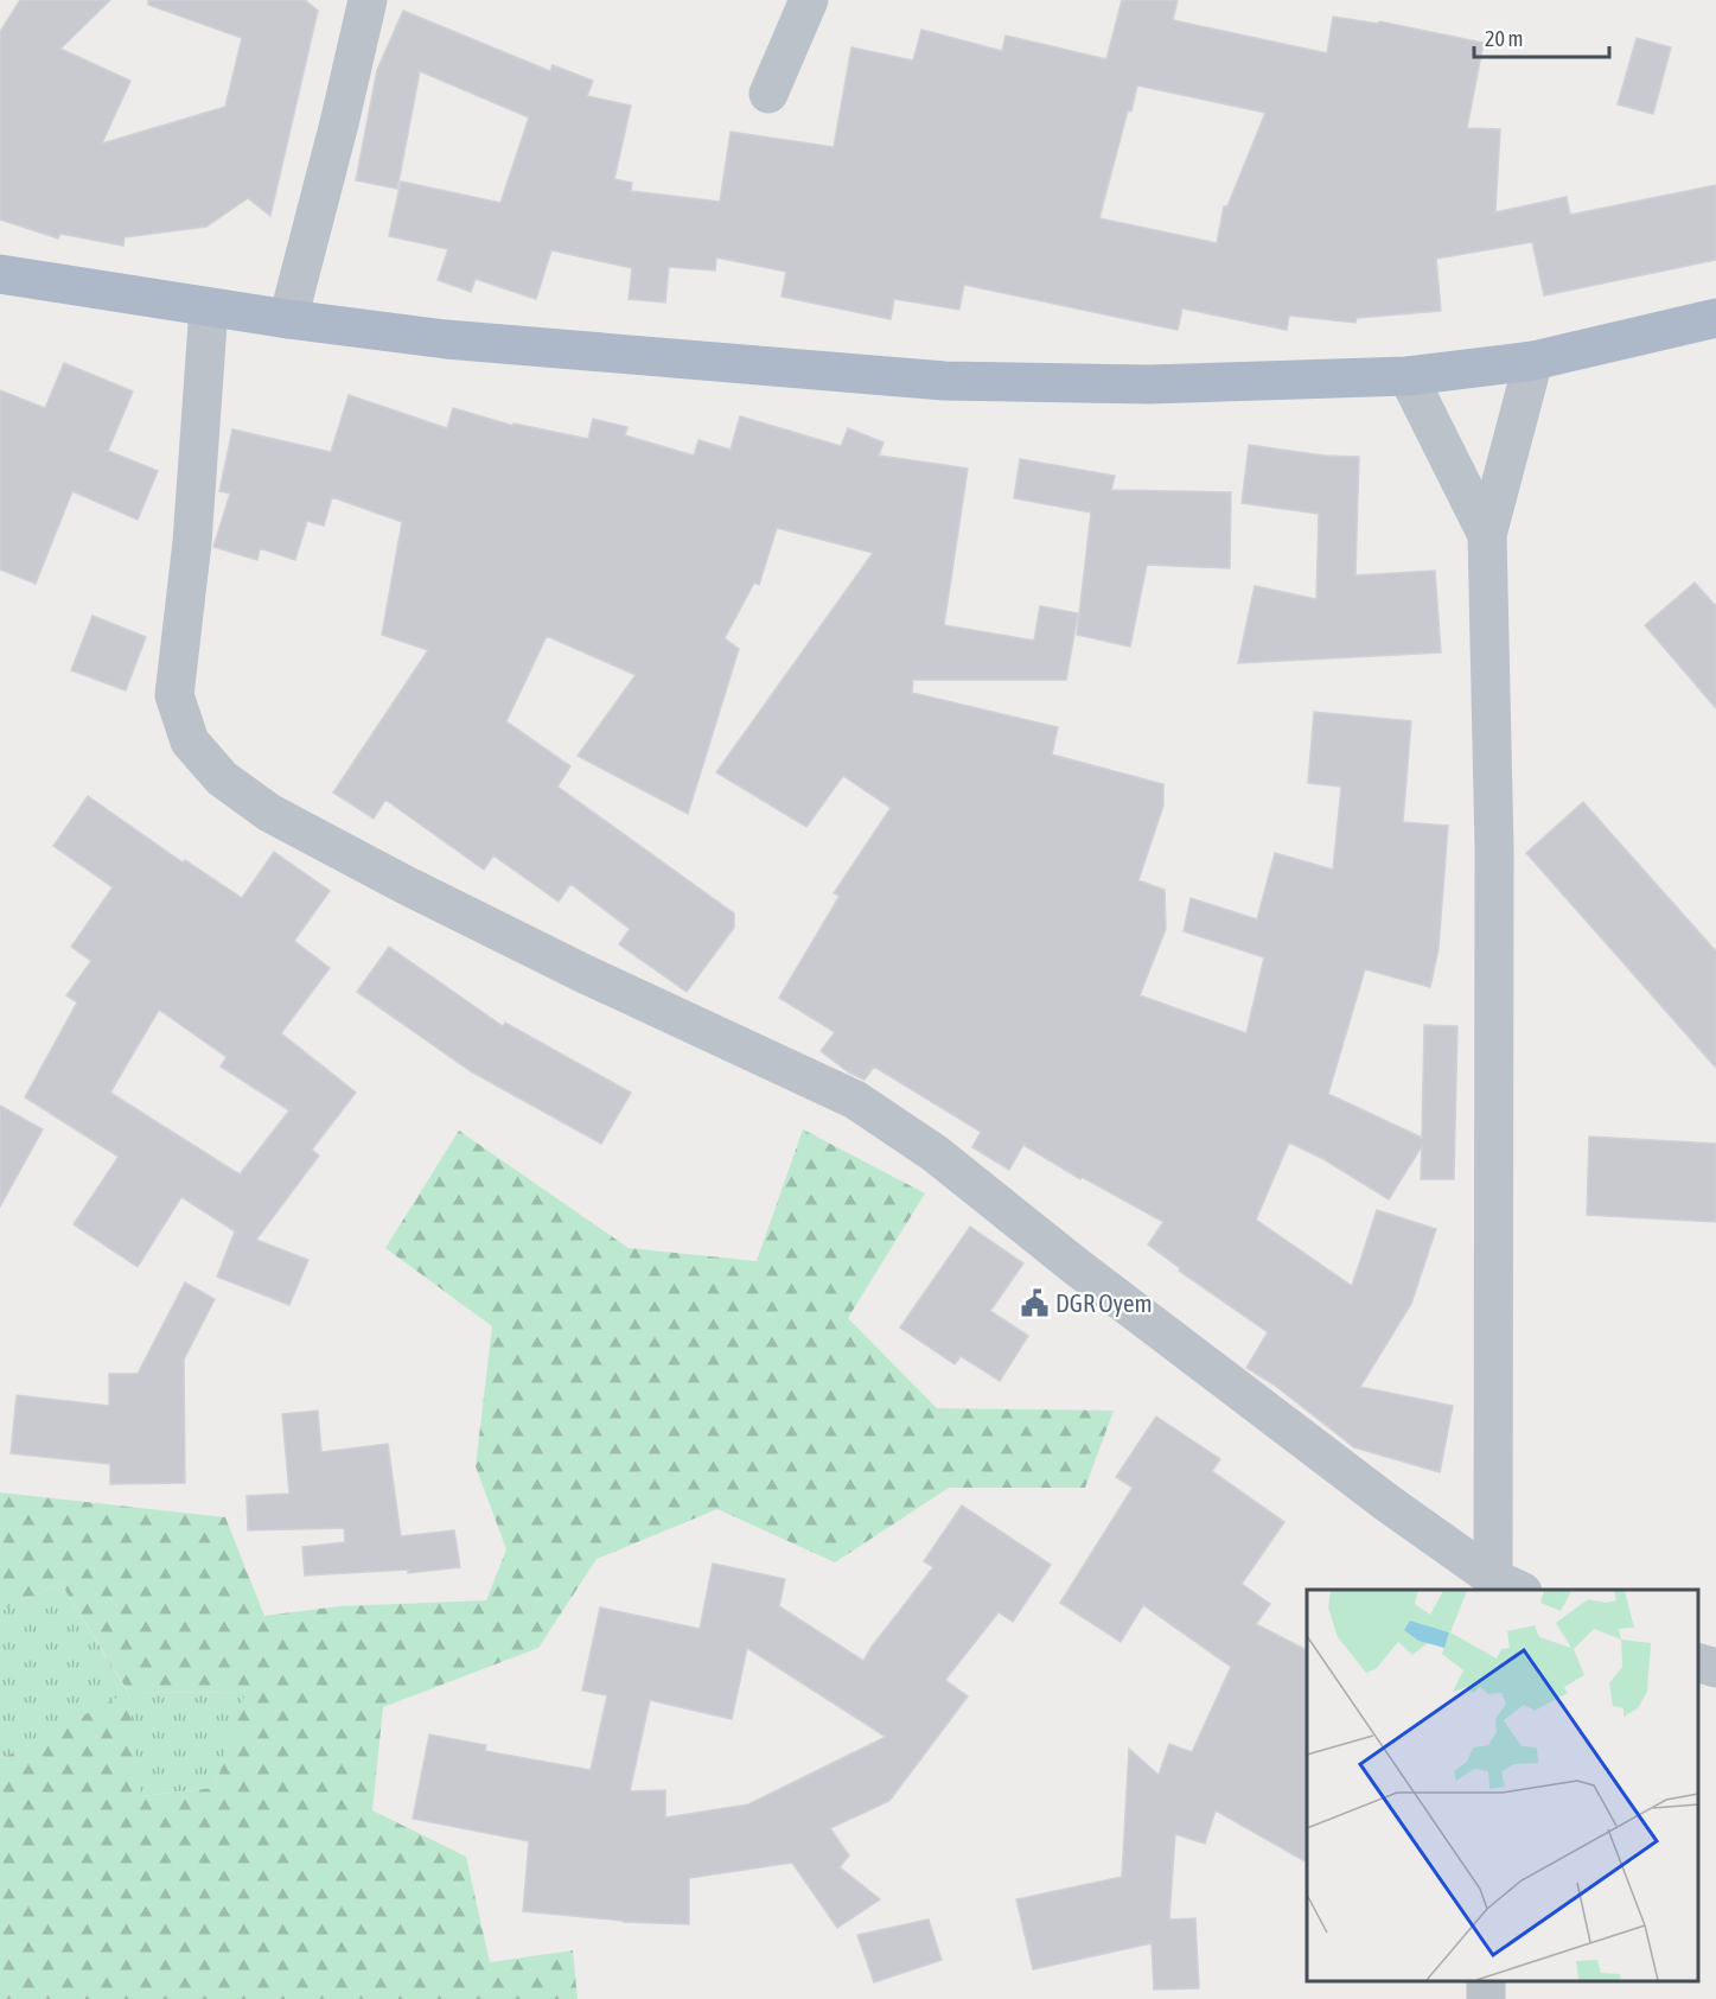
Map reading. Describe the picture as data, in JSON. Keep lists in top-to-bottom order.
{
  "places": {
    "public building": ["DGR Oyem"]
  },
  "scale_bar": "20 m"
}
